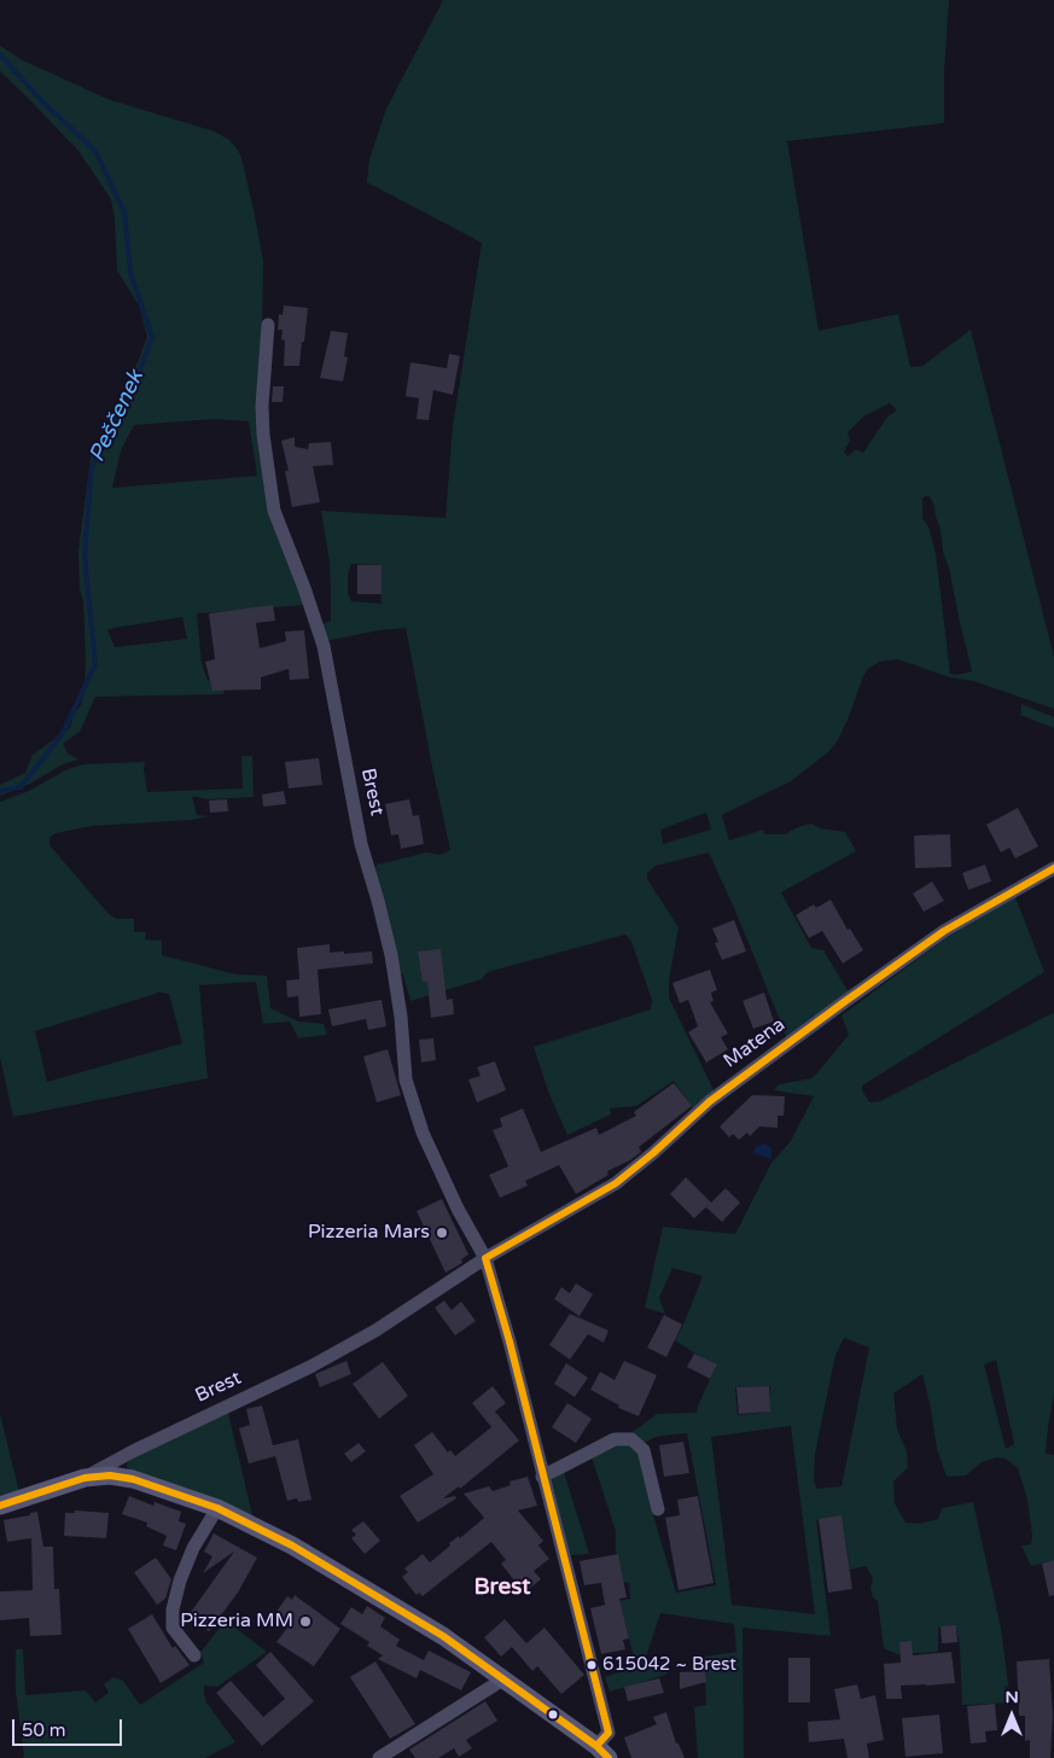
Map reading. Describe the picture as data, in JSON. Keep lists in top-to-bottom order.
{
  "streets": {
    "street": ["Brest", "Matena"]
  },
  "crossings": [
    ["Brest", "Matena"]
  ],
  "districts": ["Brest"],
  "water": ["Peščenek"],
  "places": ["Pizzeria Mars", "Pizzeria MM", "615042 ~ Brest"],
  "scale_bar": "50 m",
  "north": "top"
}
